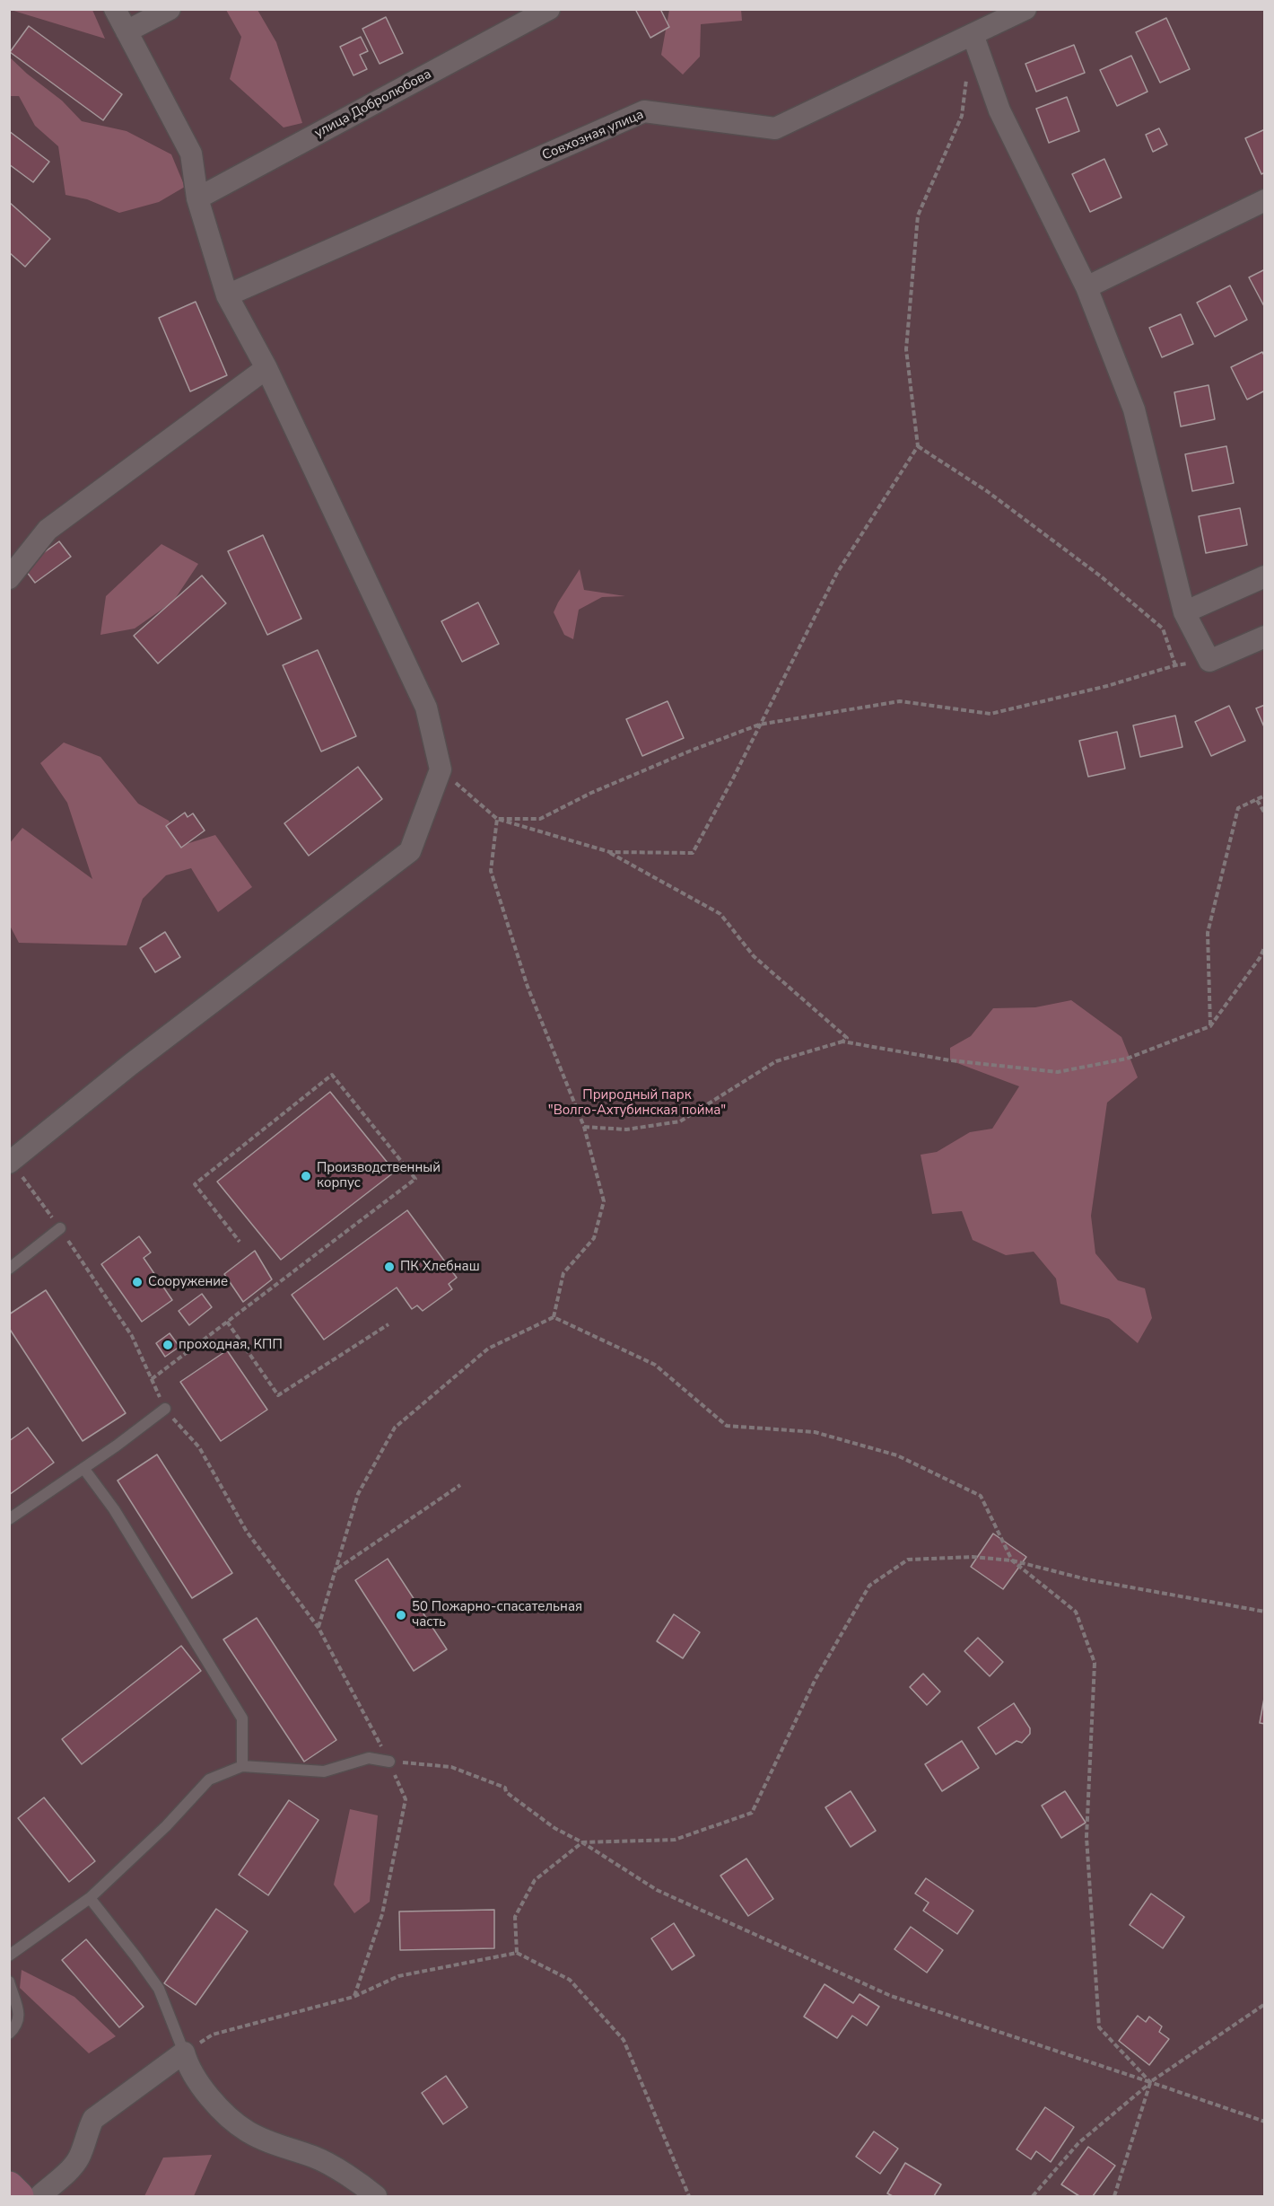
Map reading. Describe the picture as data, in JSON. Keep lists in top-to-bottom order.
{
  "streets": {
    "street": ["улица Добролюбова", "Совхозная улица"]
  },
  "parks": ["Природный парк \"Волго-Ахтубинская пойма\""],
  "places": [
    "Производственный корпус",
    "ПК Хлебнаш",
    "Сооружение",
    "проходная, КПП",
    "50 Пожарно-спасательная часть"
  ]
}
